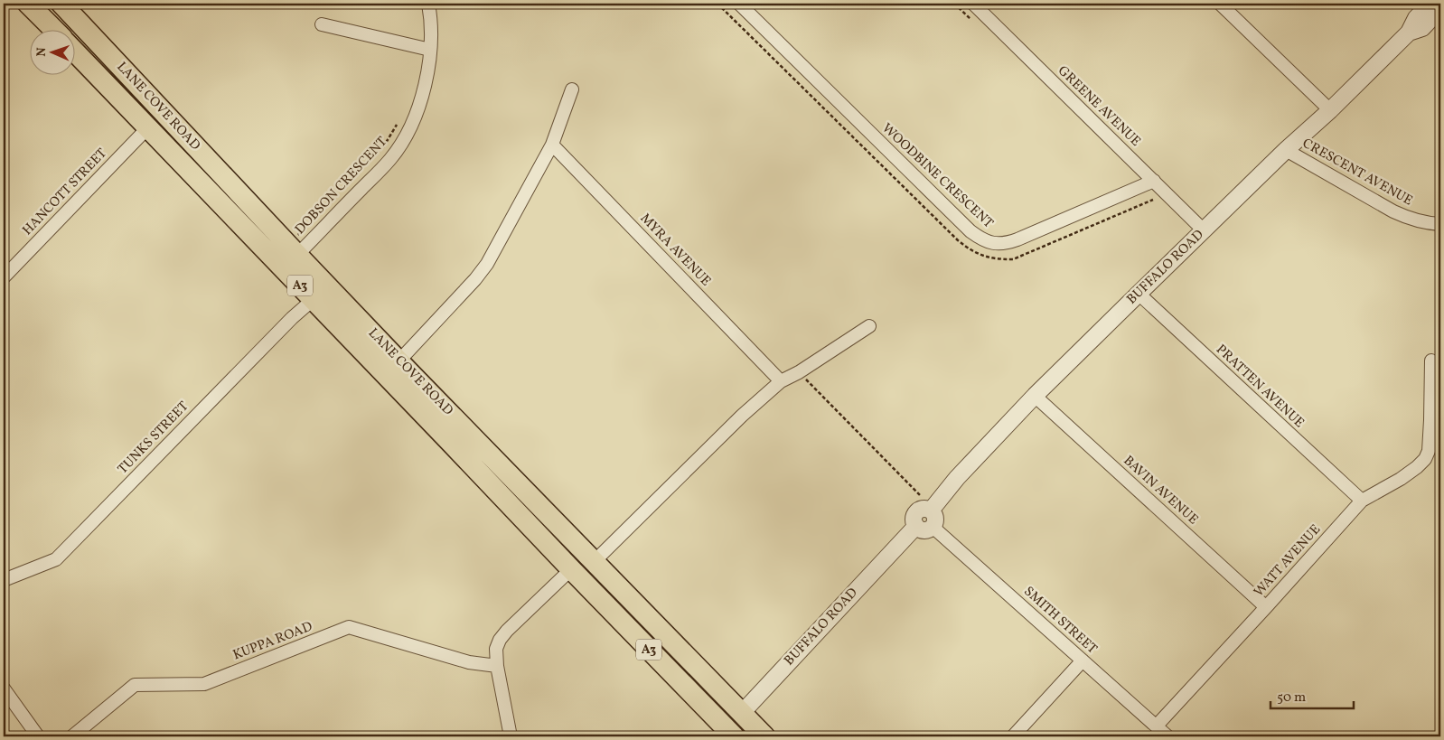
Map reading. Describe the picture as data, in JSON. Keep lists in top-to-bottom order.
{
  "streets": {
    "highway": ["LANE COVE ROAD", "BUFFALO ROAD", "A3"],
    "street": [
      "GREENE AVENUE",
      "CRESCENT AVENUE",
      "WOODBINE CRESCENT",
      "DOBSON CRESCENT",
      "HANCOTT STREET",
      "MYRA AVENUE",
      "PRATTEN AVENUE",
      "TUNKS STREET",
      "BAVIN AVENUE",
      "WATT AVENUE",
      "SMITH STREET",
      "KUPPA ROAD"
    ]
  },
  "crossings": [
    ["LANE COVE ROAD", "DOBSON CRESCENT"],
    ["LANE COVE ROAD", "HANCOTT STREET"],
    ["LANE COVE ROAD", "BUFFALO ROAD"],
    ["LANE COVE ROAD", "TUNKS STREET"],
    ["GREENE AVENUE", "WOODBINE CRESCENT"],
    ["GREENE AVENUE", "BUFFALO ROAD"],
    ["CRESCENT AVENUE", "BUFFALO ROAD"],
    ["BUFFALO ROAD", "PRATTEN AVENUE"],
    ["BUFFALO ROAD", "BAVIN AVENUE"],
    ["BUFFALO ROAD", "SMITH STREET"],
    ["PRATTEN AVENUE", "WATT AVENUE"],
    ["BAVIN AVENUE", "WATT AVENUE"],
    ["WATT AVENUE", "SMITH STREET"]
  ],
  "scale_bar": "50 m",
  "north": "left"
}
